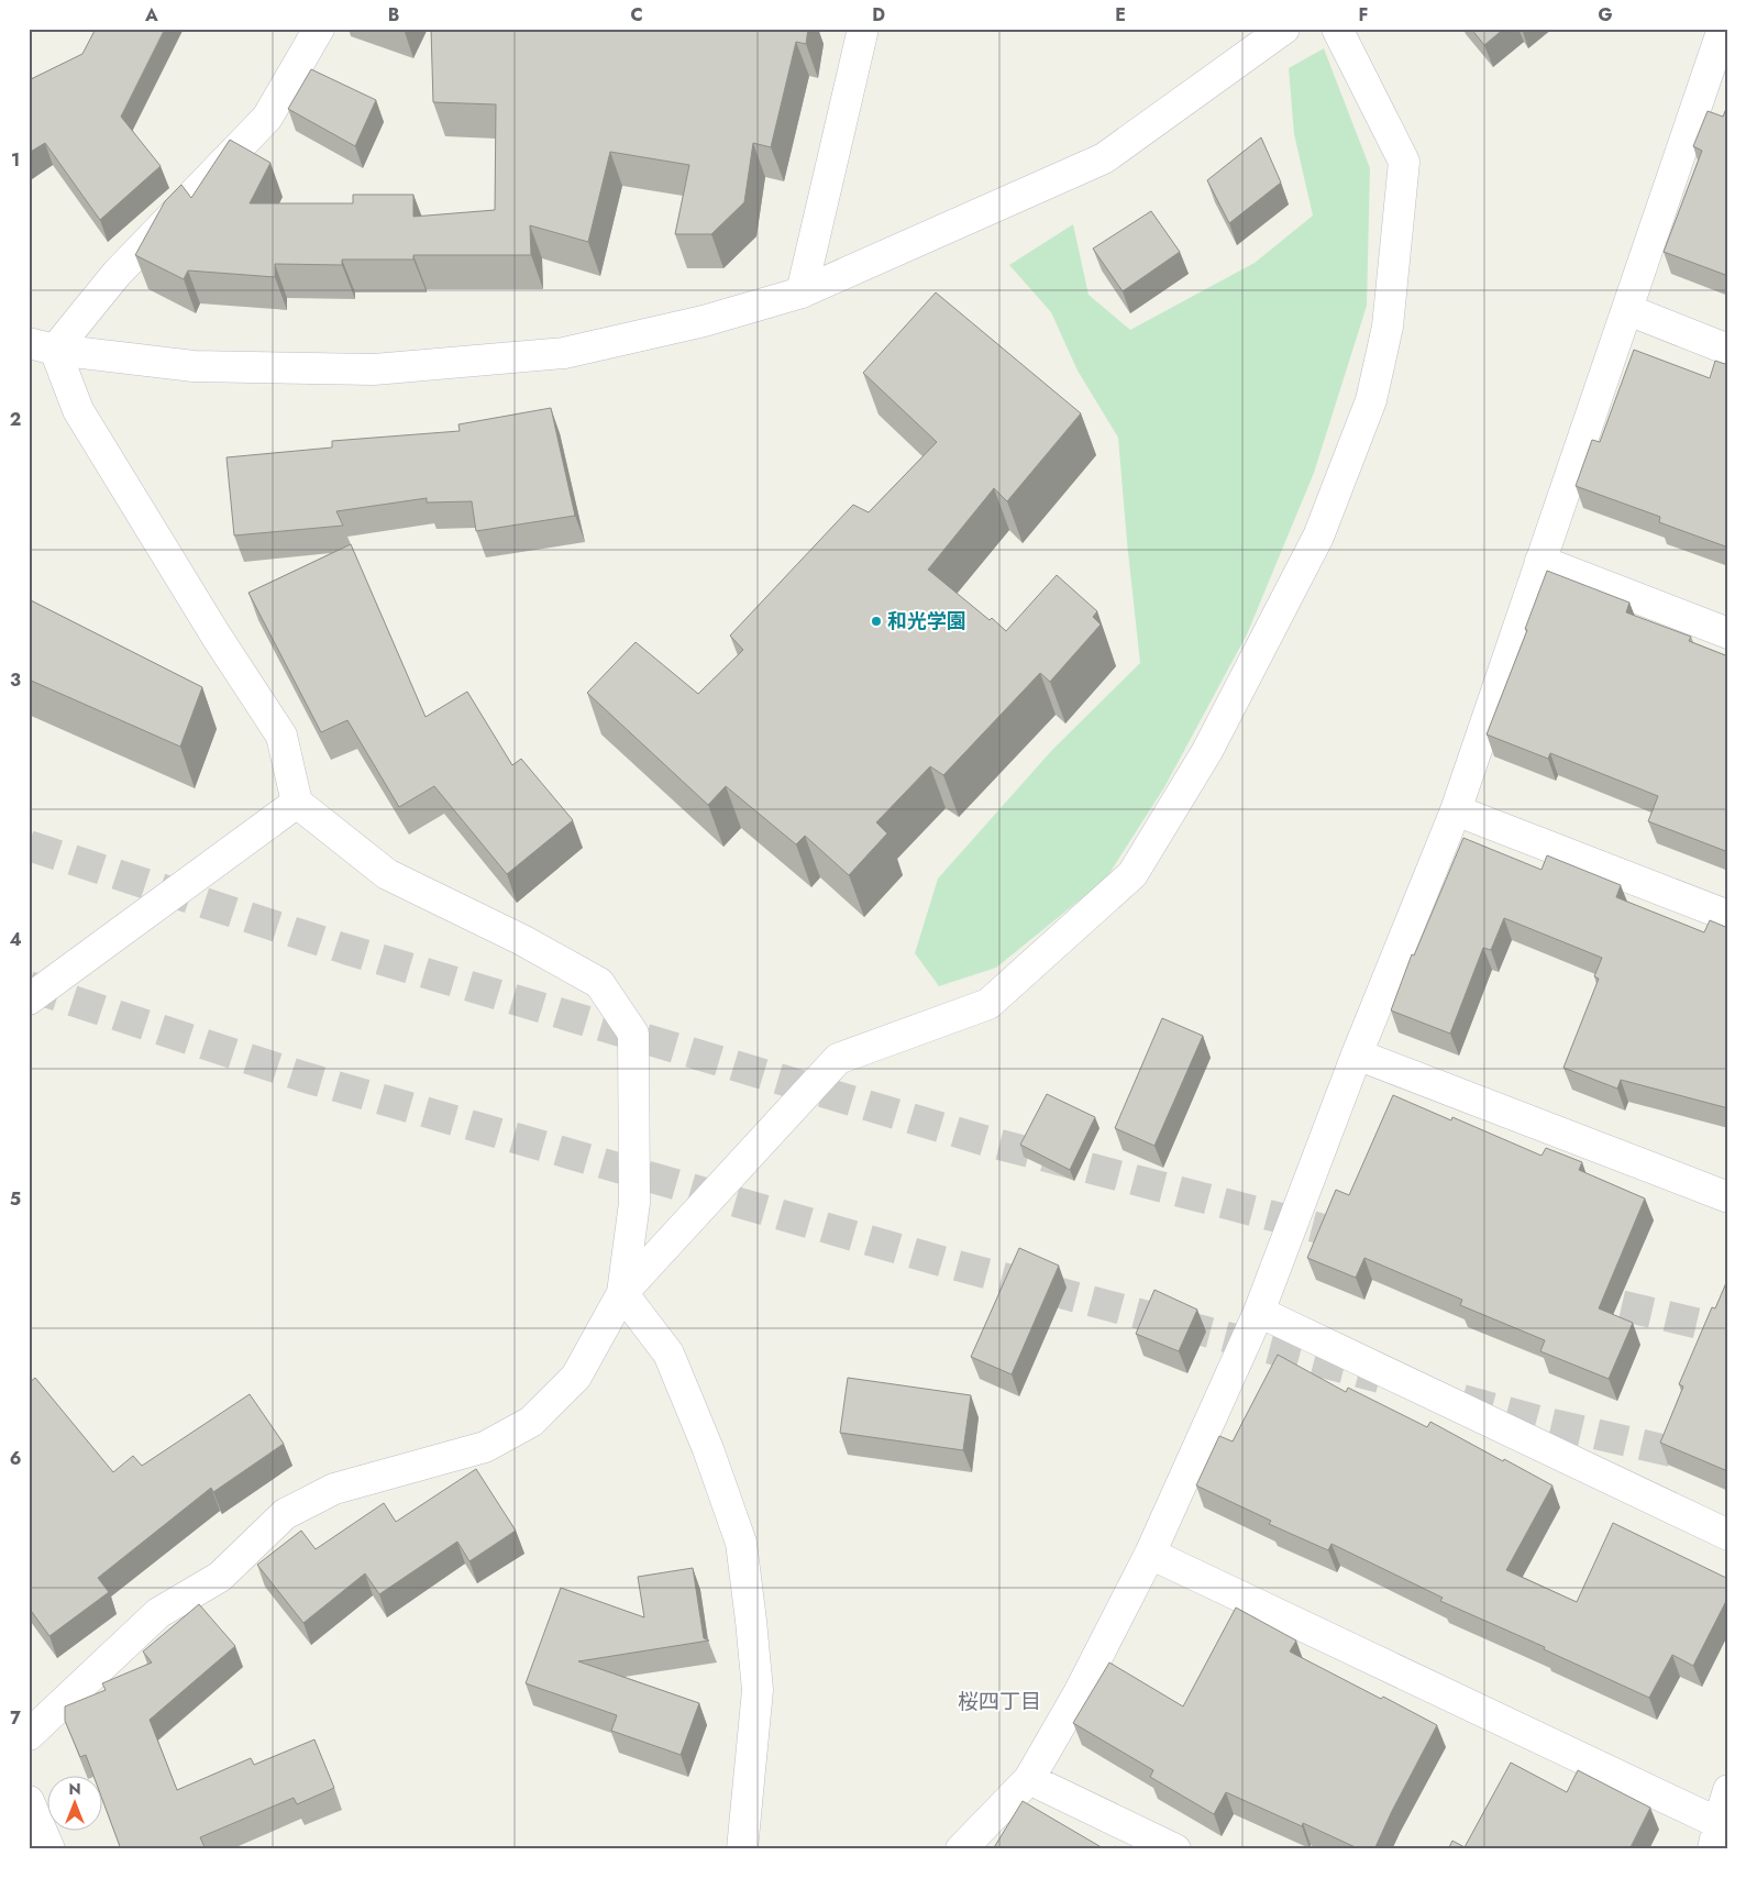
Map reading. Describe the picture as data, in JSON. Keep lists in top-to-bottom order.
{
  "districts": ["桜四丁目"],
  "places": ["和光学園"],
  "north": "top",
  "grid": {
    "columns": [
      "A",
      "B",
      "C",
      "D",
      "E",
      "F",
      "G"
    ],
    "rows": [
      "1",
      "2",
      "3",
      "4",
      "5",
      "6",
      "7"
    ]
  }
}
